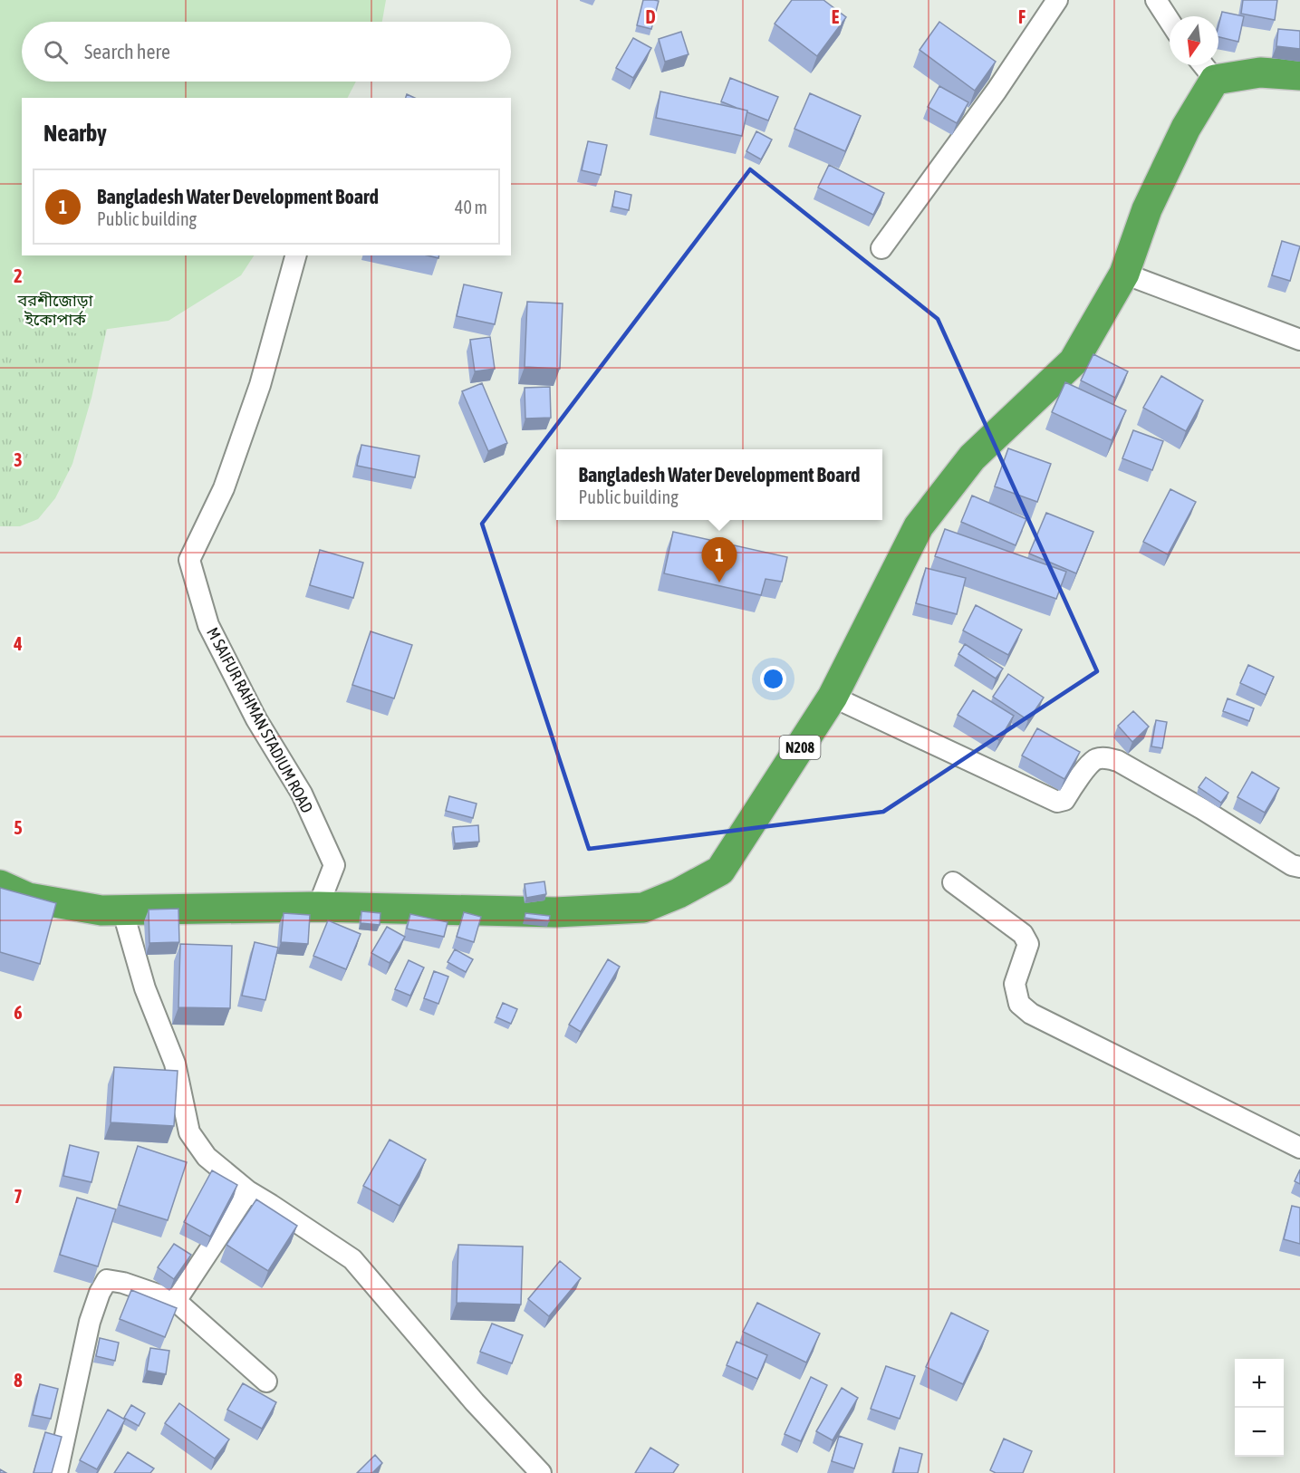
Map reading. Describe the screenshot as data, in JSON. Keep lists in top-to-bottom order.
{
  "streets": {
    "highway": ["N208"],
    "street": ["M SAIFUR RAHMAN STADIUM ROAD"]
  },
  "crossings": [
    ["M SAIFUR RAHMAN STADIUM ROAD", "N208"]
  ],
  "parks": ["বরশীজোড়া ইকোপার্ক"],
  "north": "bottom",
  "page": {
    "search": "Search here",
    "heading": "Nearby",
    "list": [
      {
        "mark": "1",
        "name": "Bangladesh Water Development Board",
        "note": "Public building",
        "value": "40 m"
      }
    ],
    "popup": ["Bangladesh Water Development Board", "Public building"],
    "pins": "1",
    "map_buttons": ["+", "−"]
  },
  "grid": {
    "columns": ["D", "E", "F"],
    "rows": [
      "2",
      "3",
      "4",
      "5",
      "6",
      "7",
      "8"
    ]
  }
}
